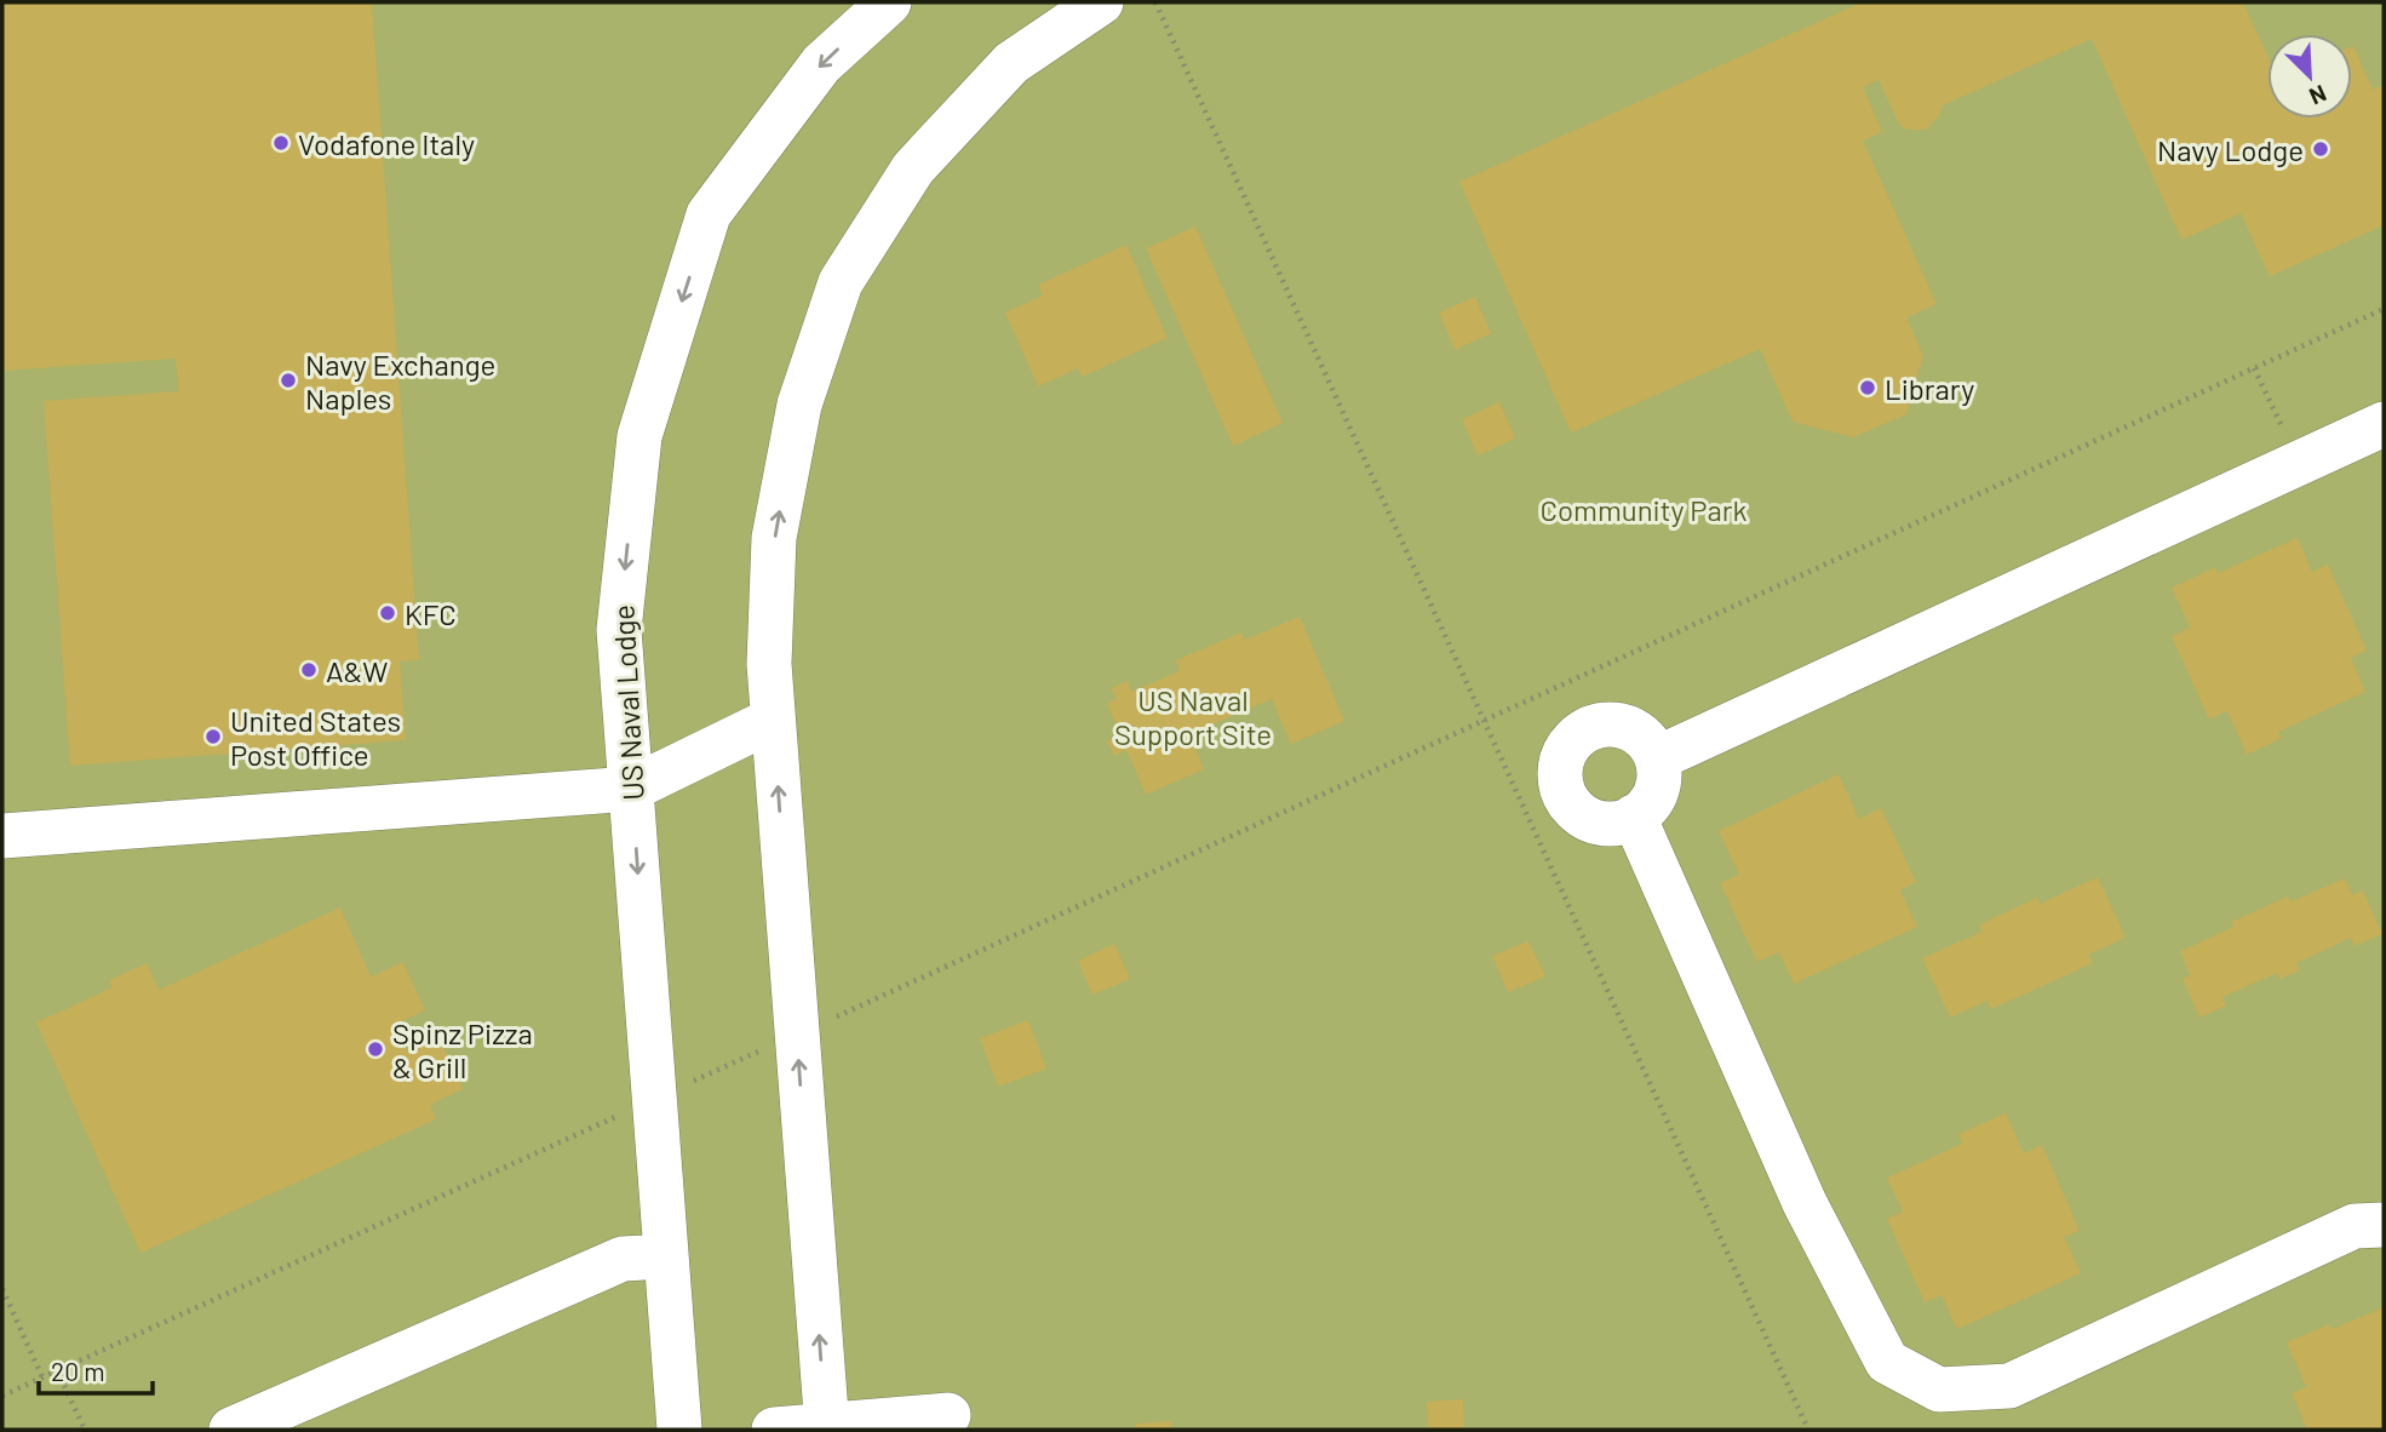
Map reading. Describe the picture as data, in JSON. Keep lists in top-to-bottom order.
{
  "streets": {
    "street": ["US Naval Lodge"]
  },
  "parks": ["Community Park", "US Naval Support Site"],
  "places": [
    "Vodafone Italy",
    "Navy Lodge",
    "Navy Exchange Naples",
    "Library",
    "KFC",
    "A&W",
    "United States Post Office",
    "Spinz Pizza & Grill"
  ],
  "scale_bar": "20 m",
  "north": "bottom right"
}
